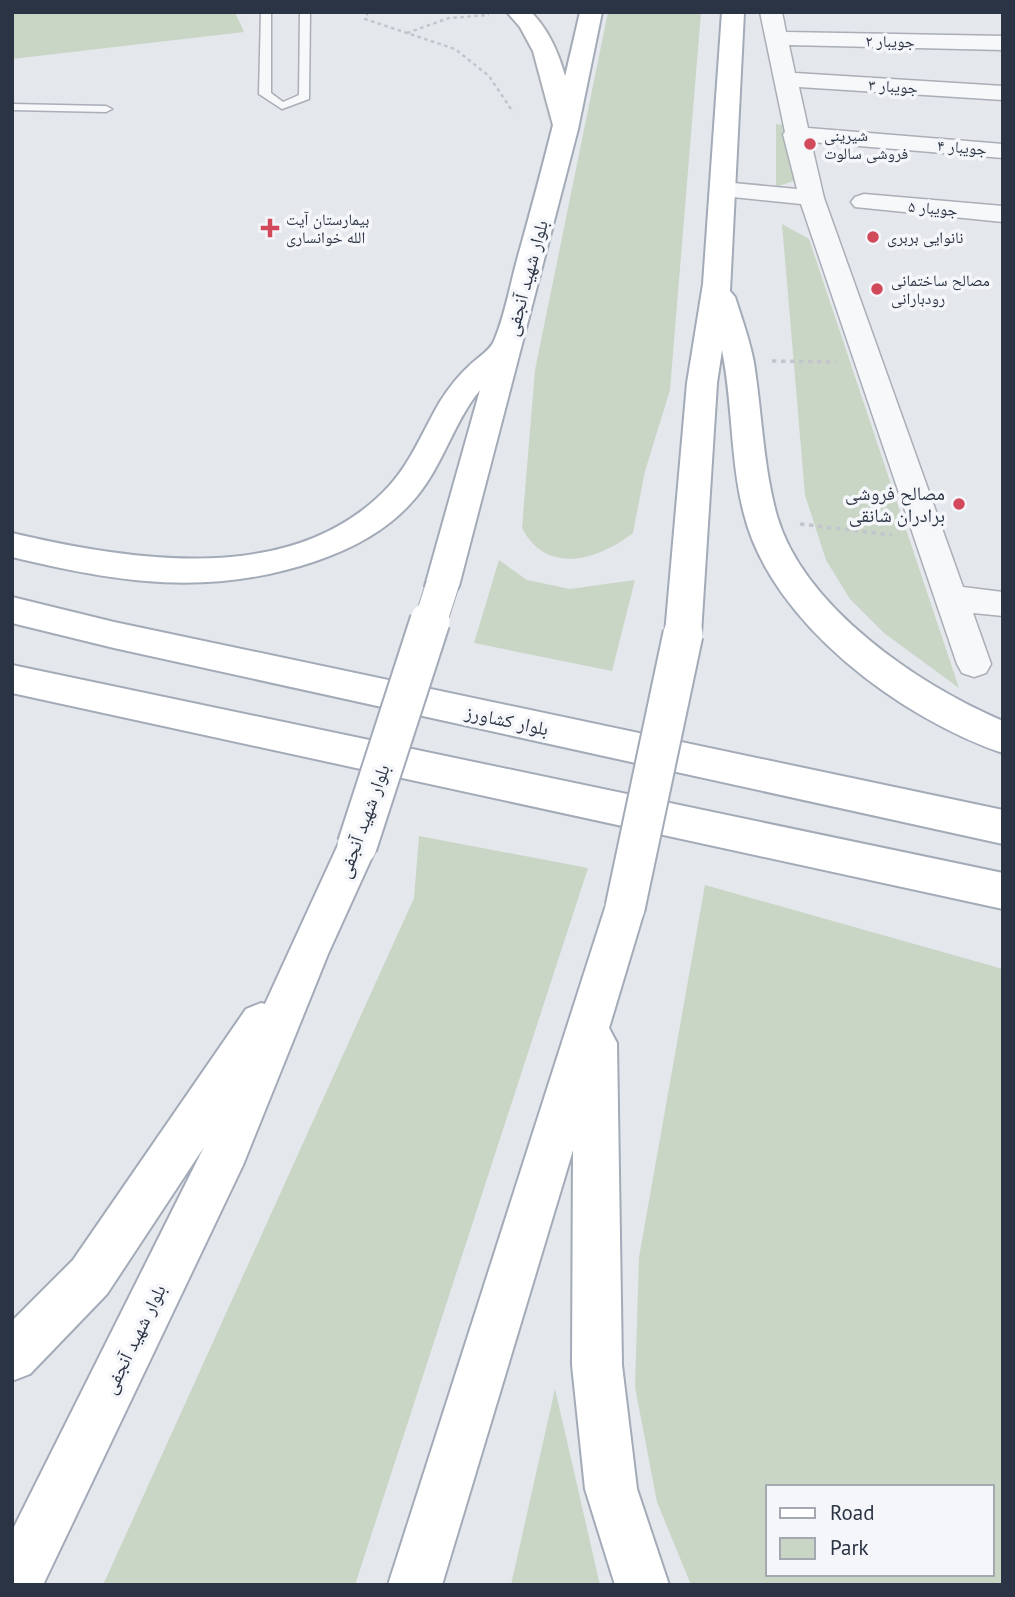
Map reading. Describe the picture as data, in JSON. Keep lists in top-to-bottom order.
{
  "streets": {
    "main road": ["بلوار شهید آنجفی", "بلوار کشاورز"],
    "street": [
      "جویبار ۲",
      "جویبار ۳",
      "جویبار ۴",
      "جویبار ۵"
    ]
  },
  "places": {
    "other": [
      "شیرینی فروشی سالوت",
      "نانوایی بربری",
      "مصالح ساختمانی رودبارانی",
      "مصالح فروشی برادران شانقی"
    ],
    "health": ["بیمارستان آیت الله خوانساری"]
  },
  "legend": ["Road", "Park"]
}
